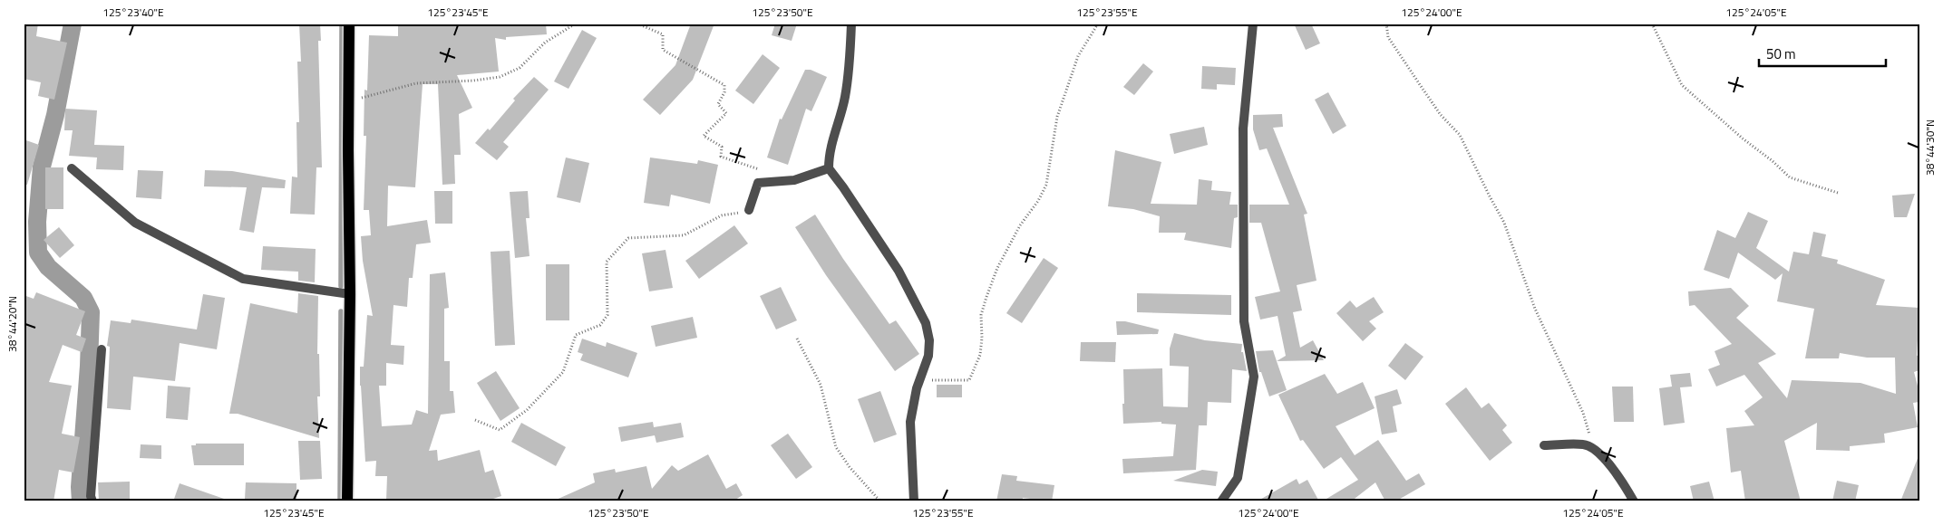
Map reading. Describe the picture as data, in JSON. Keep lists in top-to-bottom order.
{
  "scale_bar": "50 m",
  "coordinates": [
    "125°23'40\"E",
    "125°23'45\"E",
    "125°23'50\"E",
    "125°23'55\"E",
    "125°24'00\"E",
    "125°24'05\"E",
    "38°44'30\"N",
    "38°44'20\"N"
  ]
}
